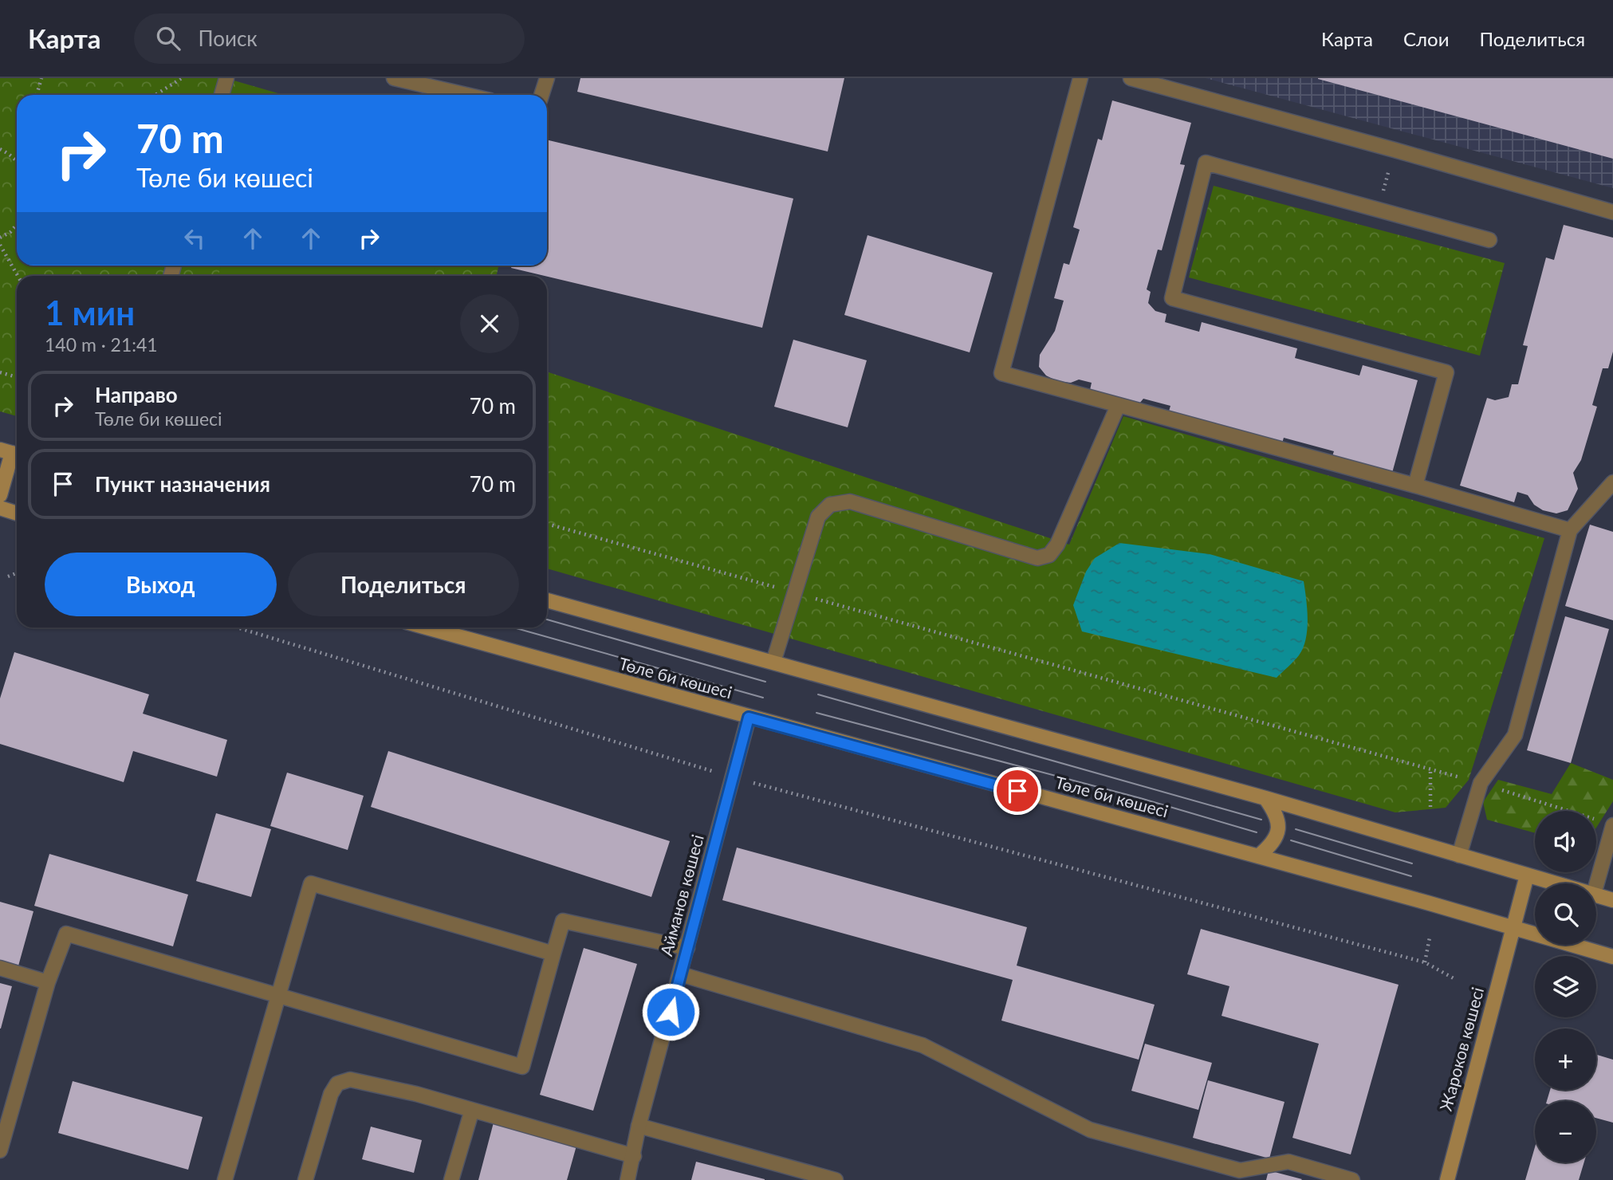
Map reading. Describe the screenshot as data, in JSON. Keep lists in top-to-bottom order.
{
  "streets": {
    "main road": ["Төле би көшесі", "Жароков көшесі"],
    "street": ["Айманов көшесі"]
  },
  "crossings": [
    ["Төле би көшесі", "Айманов көшесі"],
    ["Төле би көшесі", "Жароков көшесі"]
  ],
  "page": {
    "header": "Карта",
    "search": "Поиск",
    "nav": ["Карта", "Слои", "Поделиться"],
    "turn": ["70 m", "Төле би көшесі"],
    "heading": ["1 мин", "140 m · 21:41"],
    "list": [
      {
        "name": "Направо",
        "note": "Төле би көшесі",
        "value": "70 m"
      },
      {
        "name": "Пункт назначения",
        "value": "70 m"
      }
    ],
    "buttons": ["Выход", "Поделиться"],
    "map_buttons": ["+", "−"]
  }
}
